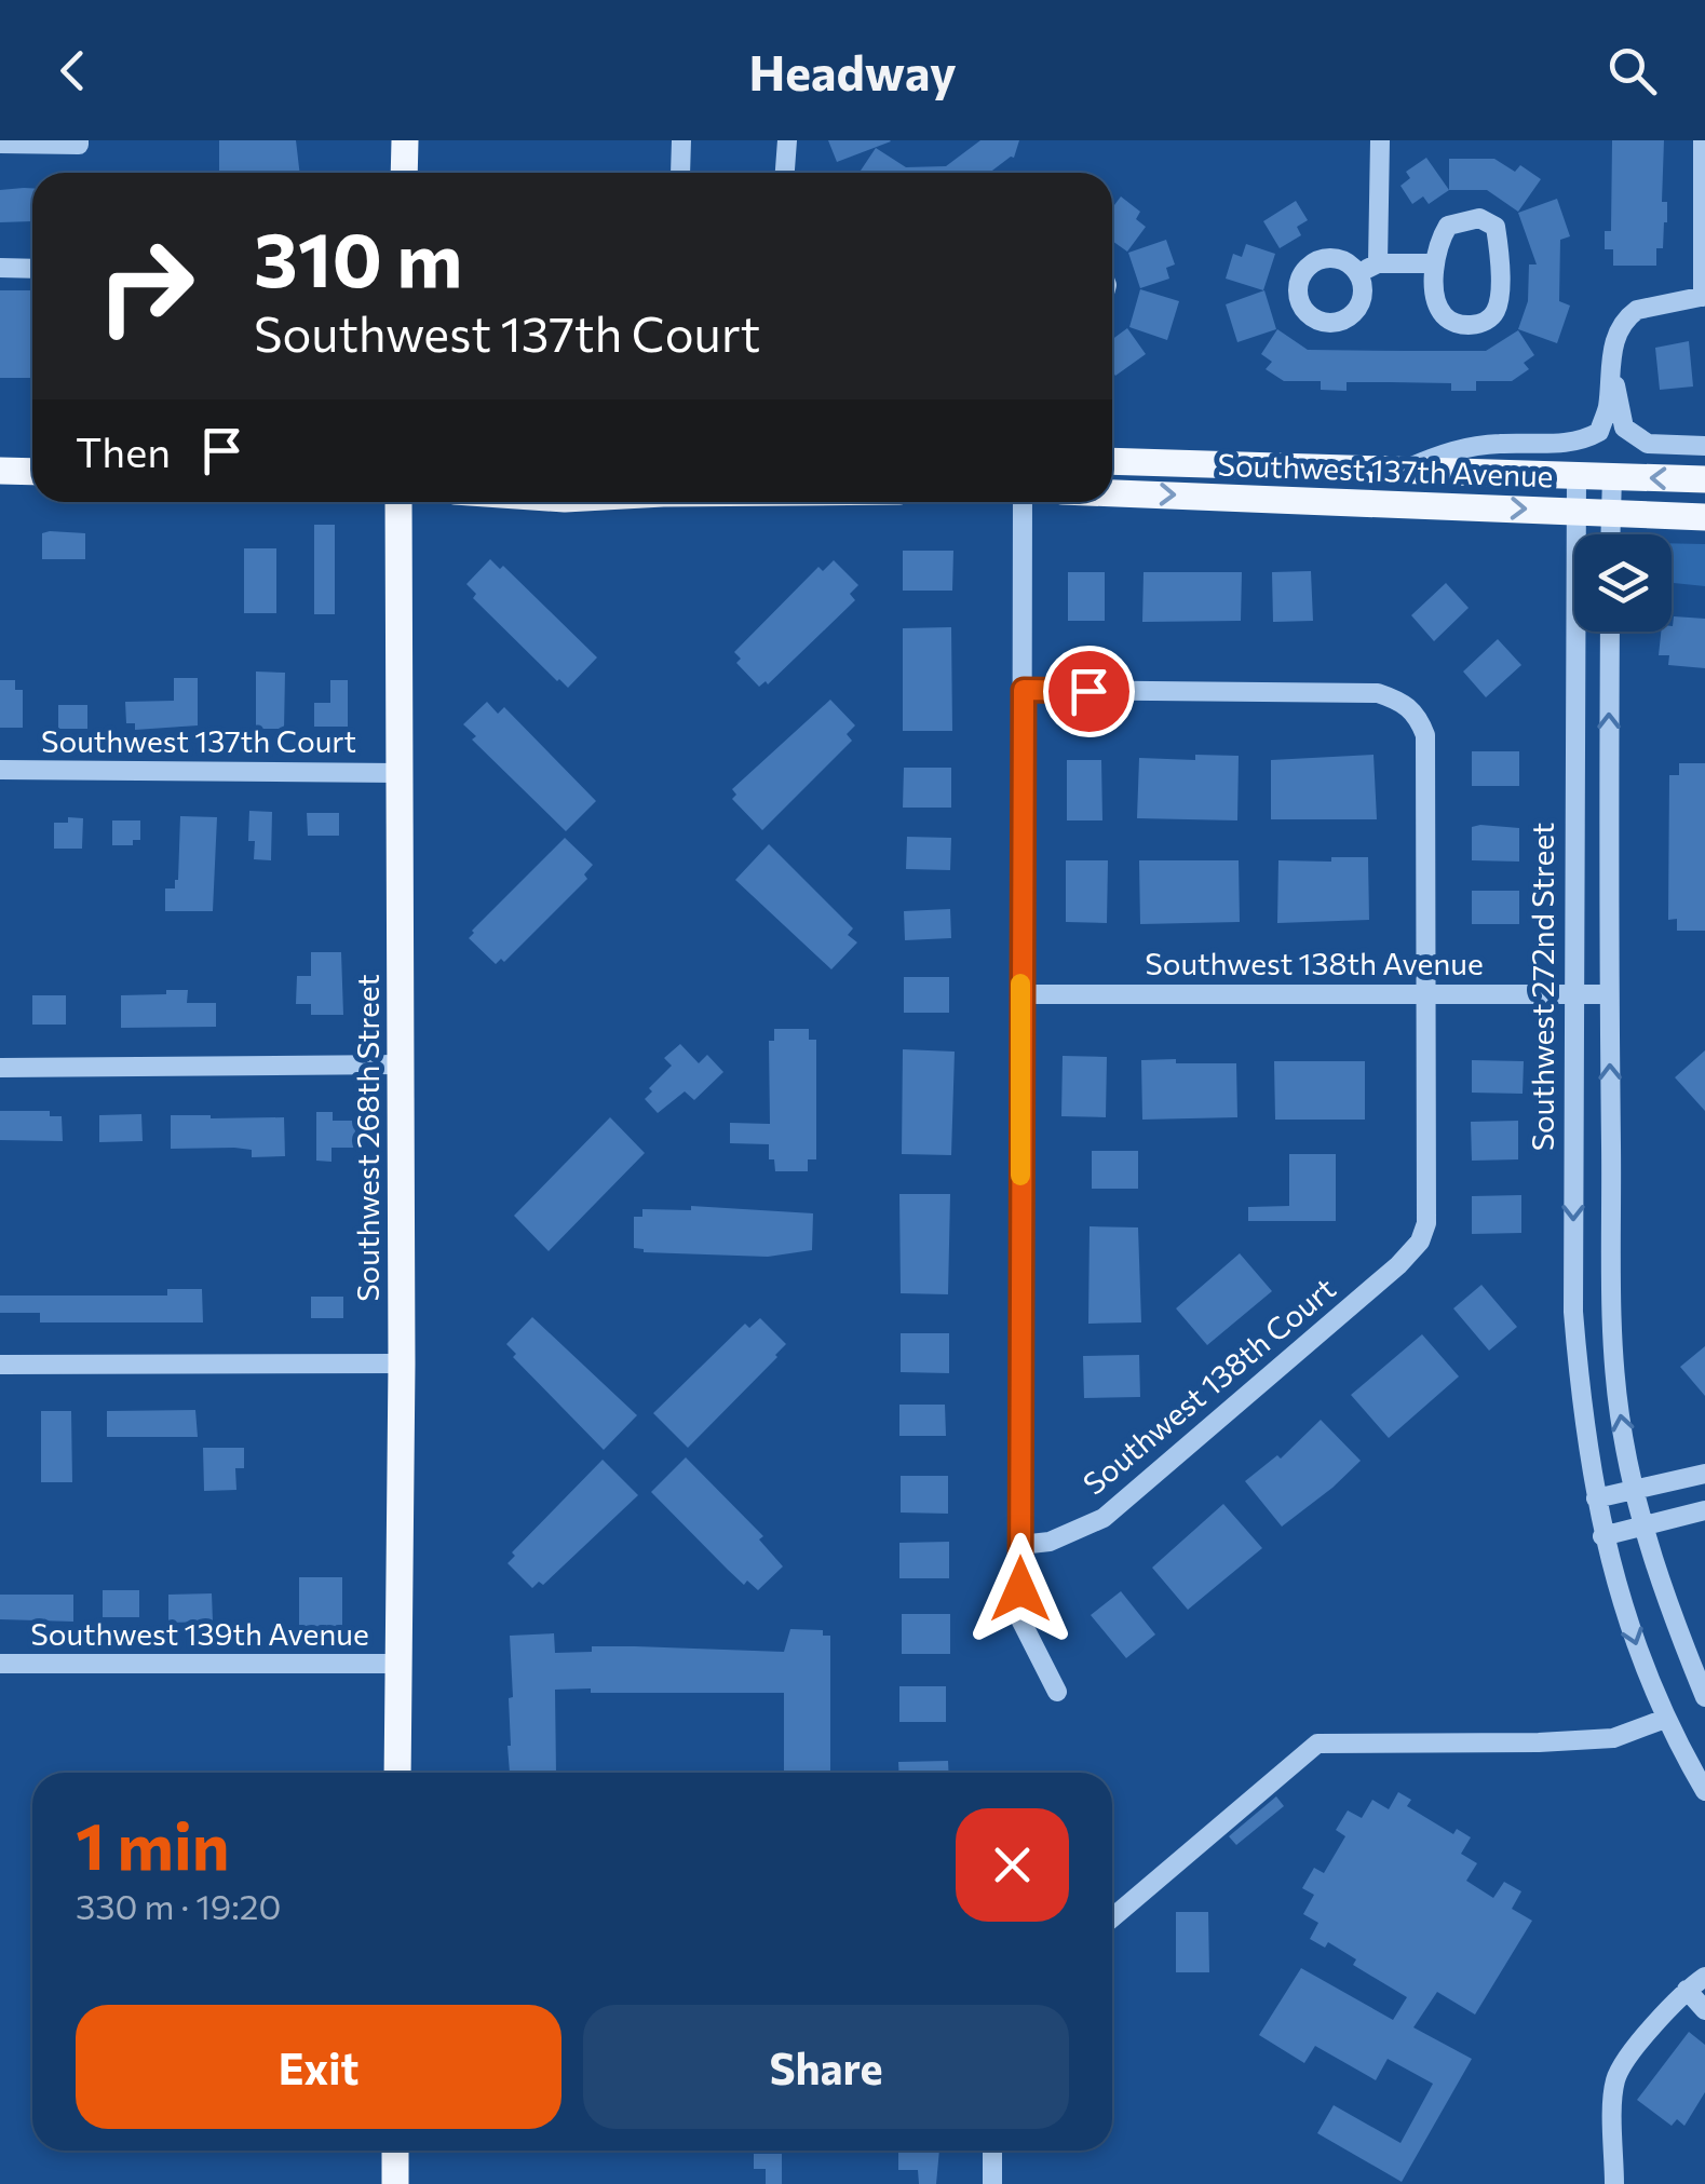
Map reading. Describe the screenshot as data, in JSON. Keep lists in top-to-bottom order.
{
  "streets": {
    "main road": ["Southwest 137th Avenue", "Southwest 268th Street"],
    "street": [
      "Southwest 137th Court",
      "Southwest 138th Avenue",
      "Southwest 272nd Street",
      "Southwest 138th Court",
      "Southwest 139th Avenue"
    ]
  },
  "crossings": [
    ["Southwest 137th Avenue", "Southwest 272nd Street"],
    ["Southwest 137th Court", "Southwest 268th Street"],
    ["Southwest 138th Avenue", "Southwest 272nd Street"],
    ["Southwest 138th Avenue", "Southwest 138th Court"],
    ["Southwest 268th Street", "Southwest 139th Avenue"]
  ],
  "page": {
    "header": "Headway",
    "turn": ["310 m", "Southwest 137th Court"],
    "then": "Then",
    "heading": ["1 min", "330 m · 19:20"],
    "buttons": ["Exit", "Share"]
  }
}
